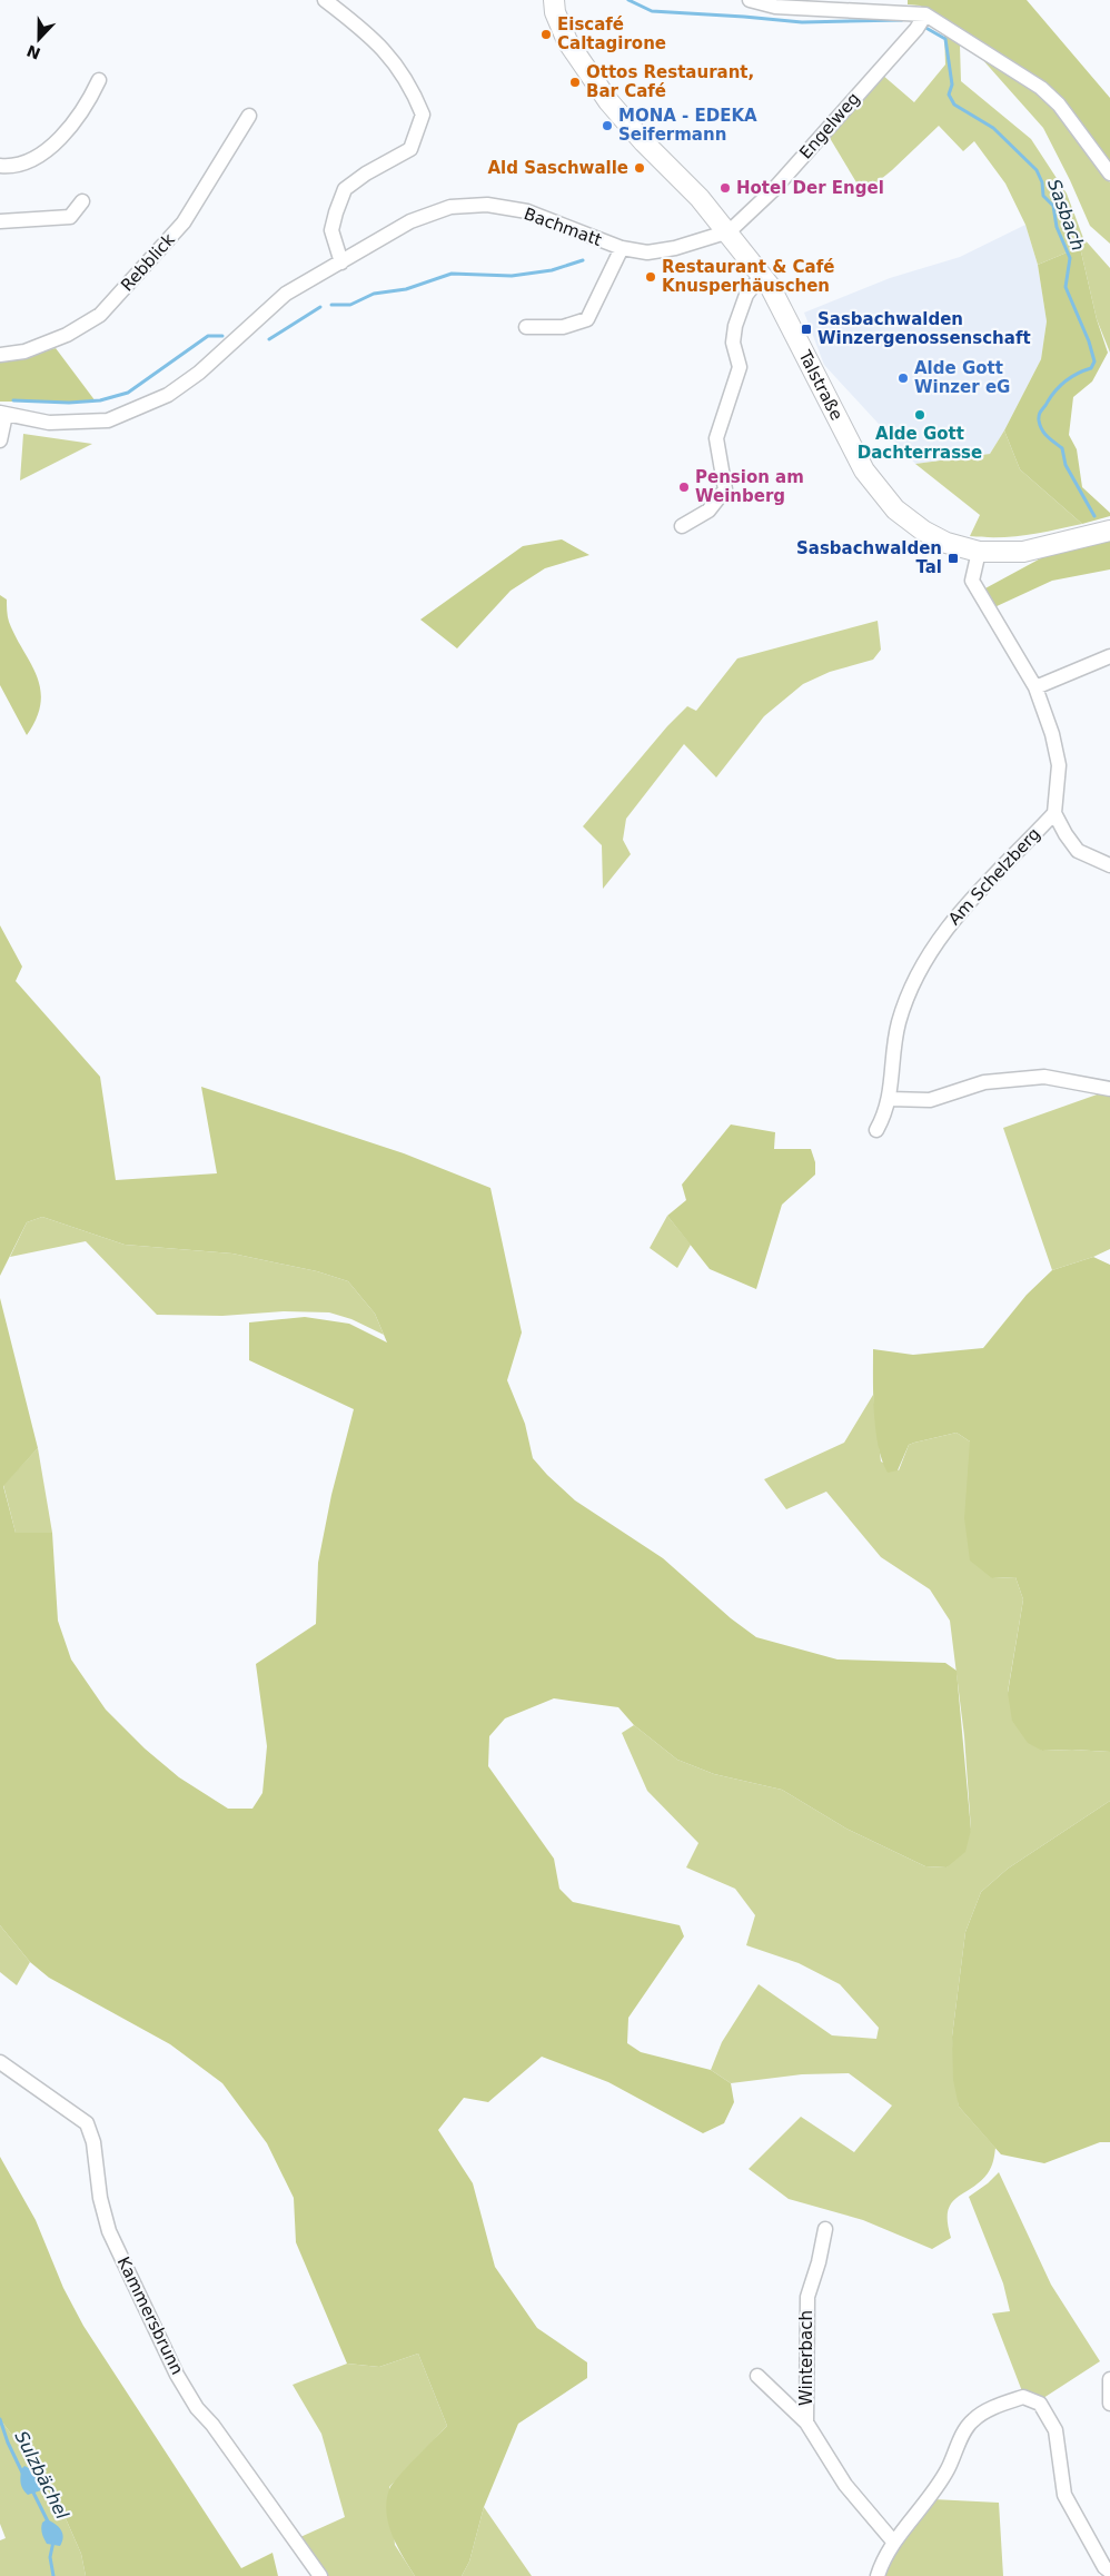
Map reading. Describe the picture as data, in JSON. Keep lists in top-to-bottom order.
{
  "streets": {
    "main road": ["Talstraße"],
    "street": [
      "Engelweg",
      "Bachmatt",
      "Rebblick",
      "Am Schelzberg",
      "Kammersbrunn",
      "Winterbach"
    ]
  },
  "crossings": [
    ["Engelweg", "Bachmatt"],
    ["Engelweg", "Talstraße"],
    ["Bachmatt", "Talstraße"],
    ["Talstraße", "Am Schelzberg"]
  ],
  "water": ["Sasbach", "Sulzbächel"],
  "places": {
    "other": [
      "Eiscafé Caltagirone",
      "Ottos Restaurant, Bar Café",
      "MONA - EDEKA Seifermann",
      "Ald Saschwalle",
      "Hotel Der Engel",
      "Restaurant & Café Knusperhäuschen",
      "Alde Gott Winzer eG",
      "Alde Gott Dachterrasse",
      "Pension am Weinberg"
    ],
    "transit": ["Sasbachwalden Winzergenossenschaft", "Sasbachwalden Tal"]
  },
  "north": "bottom"
}
